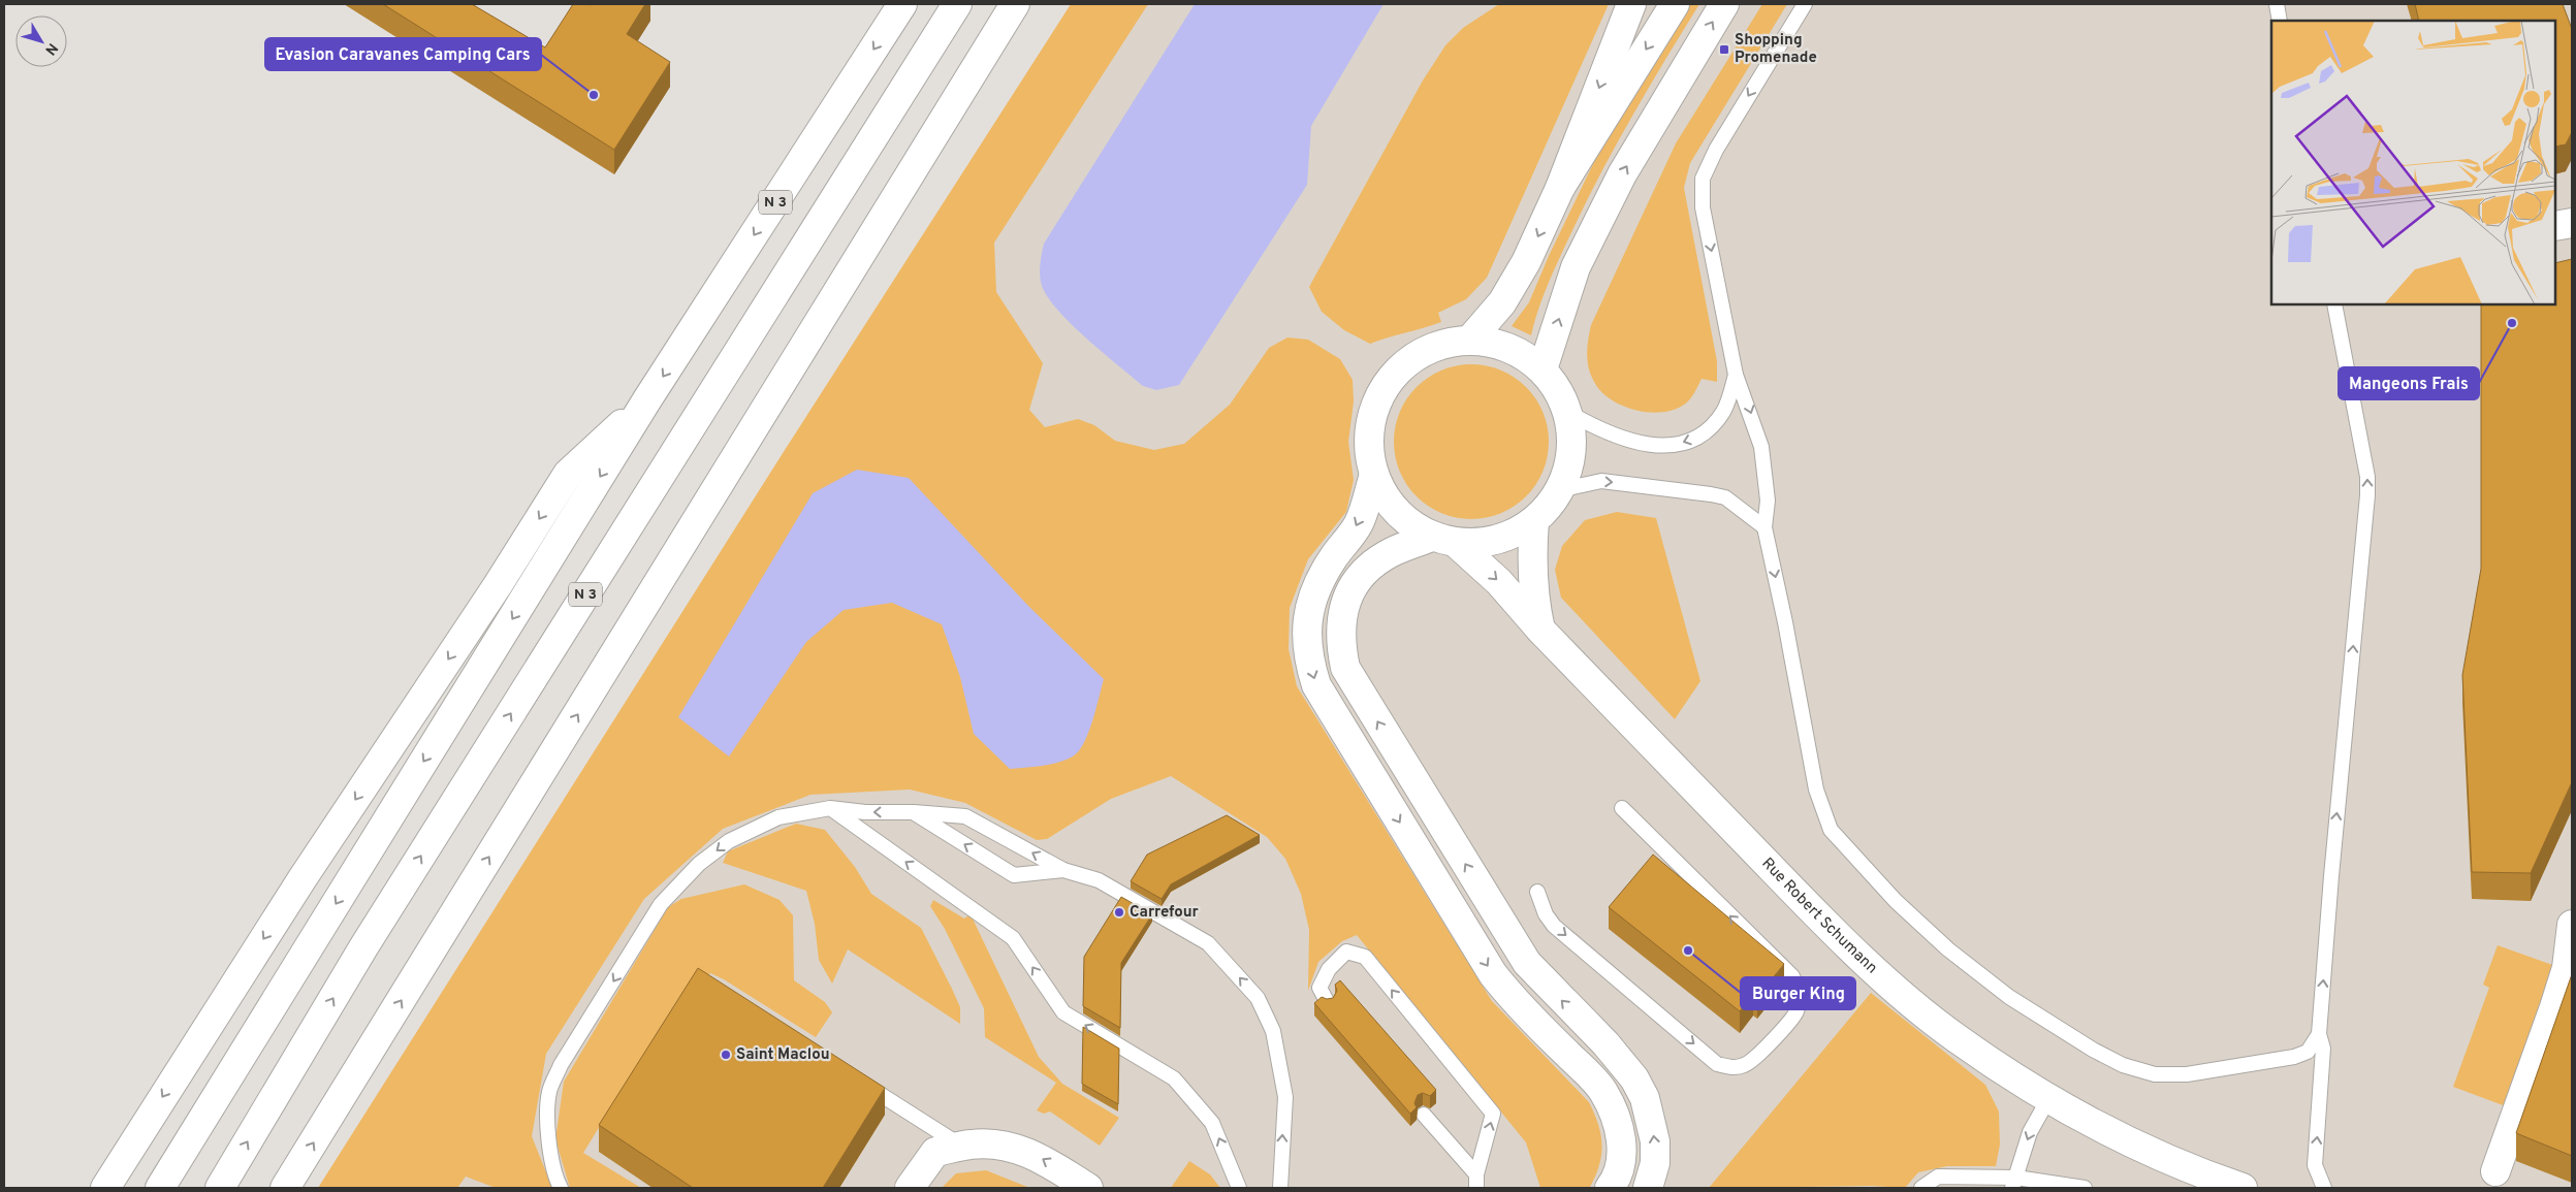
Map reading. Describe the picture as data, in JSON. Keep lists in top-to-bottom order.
{
  "streets": {
    "main road": ["N 3", "Rue Robert Schumann"]
  },
  "places": {
    "transit": ["Shopping Promenade"],
    "other": [
      "Evasion Caravanes Camping Cars",
      "Mangeons Frais",
      "Carrefour",
      "Burger King",
      "Saint Maclou"
    ]
  },
  "north": "bottom right"
}
